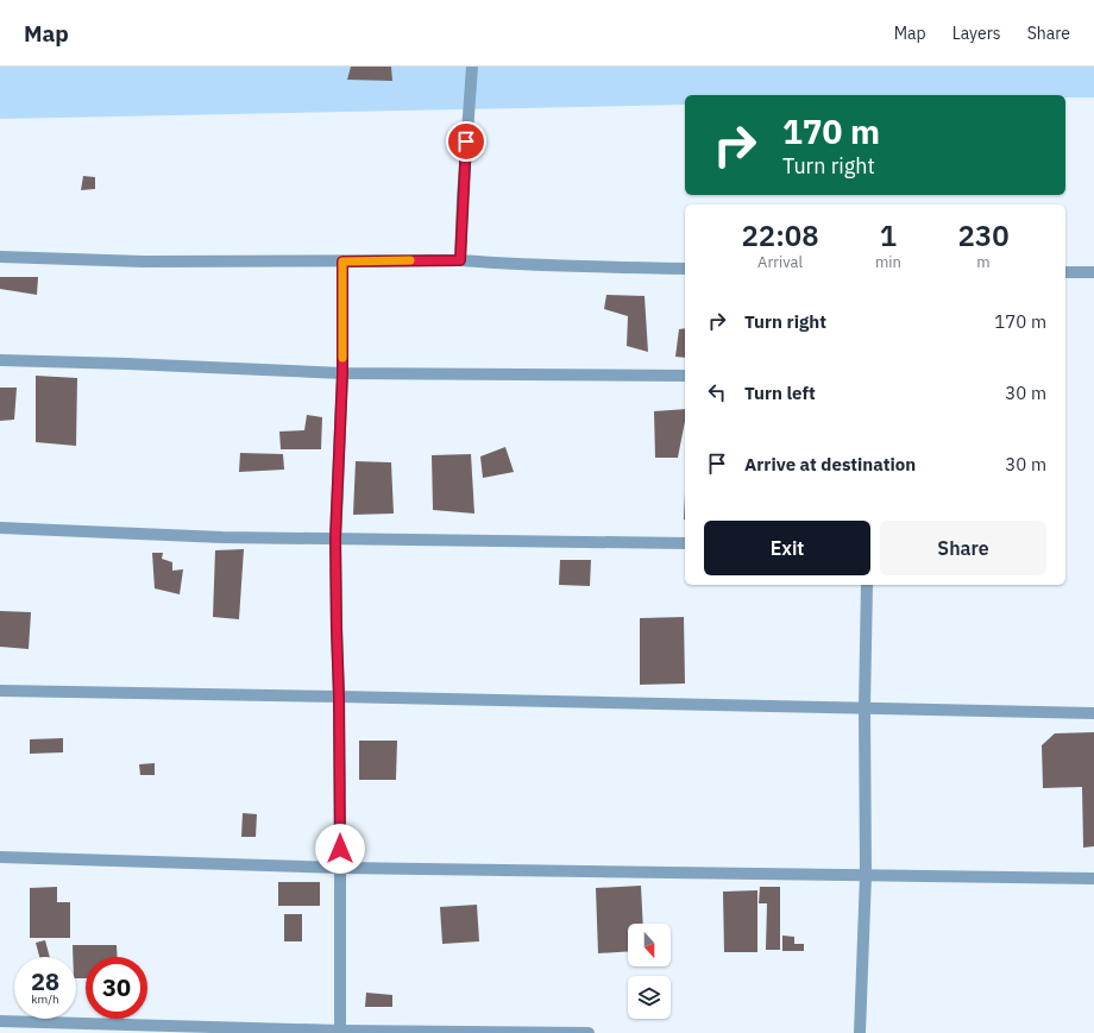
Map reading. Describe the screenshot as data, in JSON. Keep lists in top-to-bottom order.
{
  "north": "bottom",
  "page": {
    "header": "Map",
    "nav": ["Map", "Layers", "Share"],
    "turn": ["170 m", "Turn right"],
    "eta": [
      "22:08",
      "Arrival",
      "1",
      "min",
      "230",
      "m"
    ],
    "list": [
      {
        "name": "Turn right",
        "value": "170 m"
      },
      {
        "name": "Turn left",
        "value": "30 m"
      },
      {
        "name": "Arrive at destination",
        "value": "30 m"
      }
    ],
    "buttons": ["Exit", "Share"],
    "speed": "28 km/h",
    "limit": "30"
  }
}
